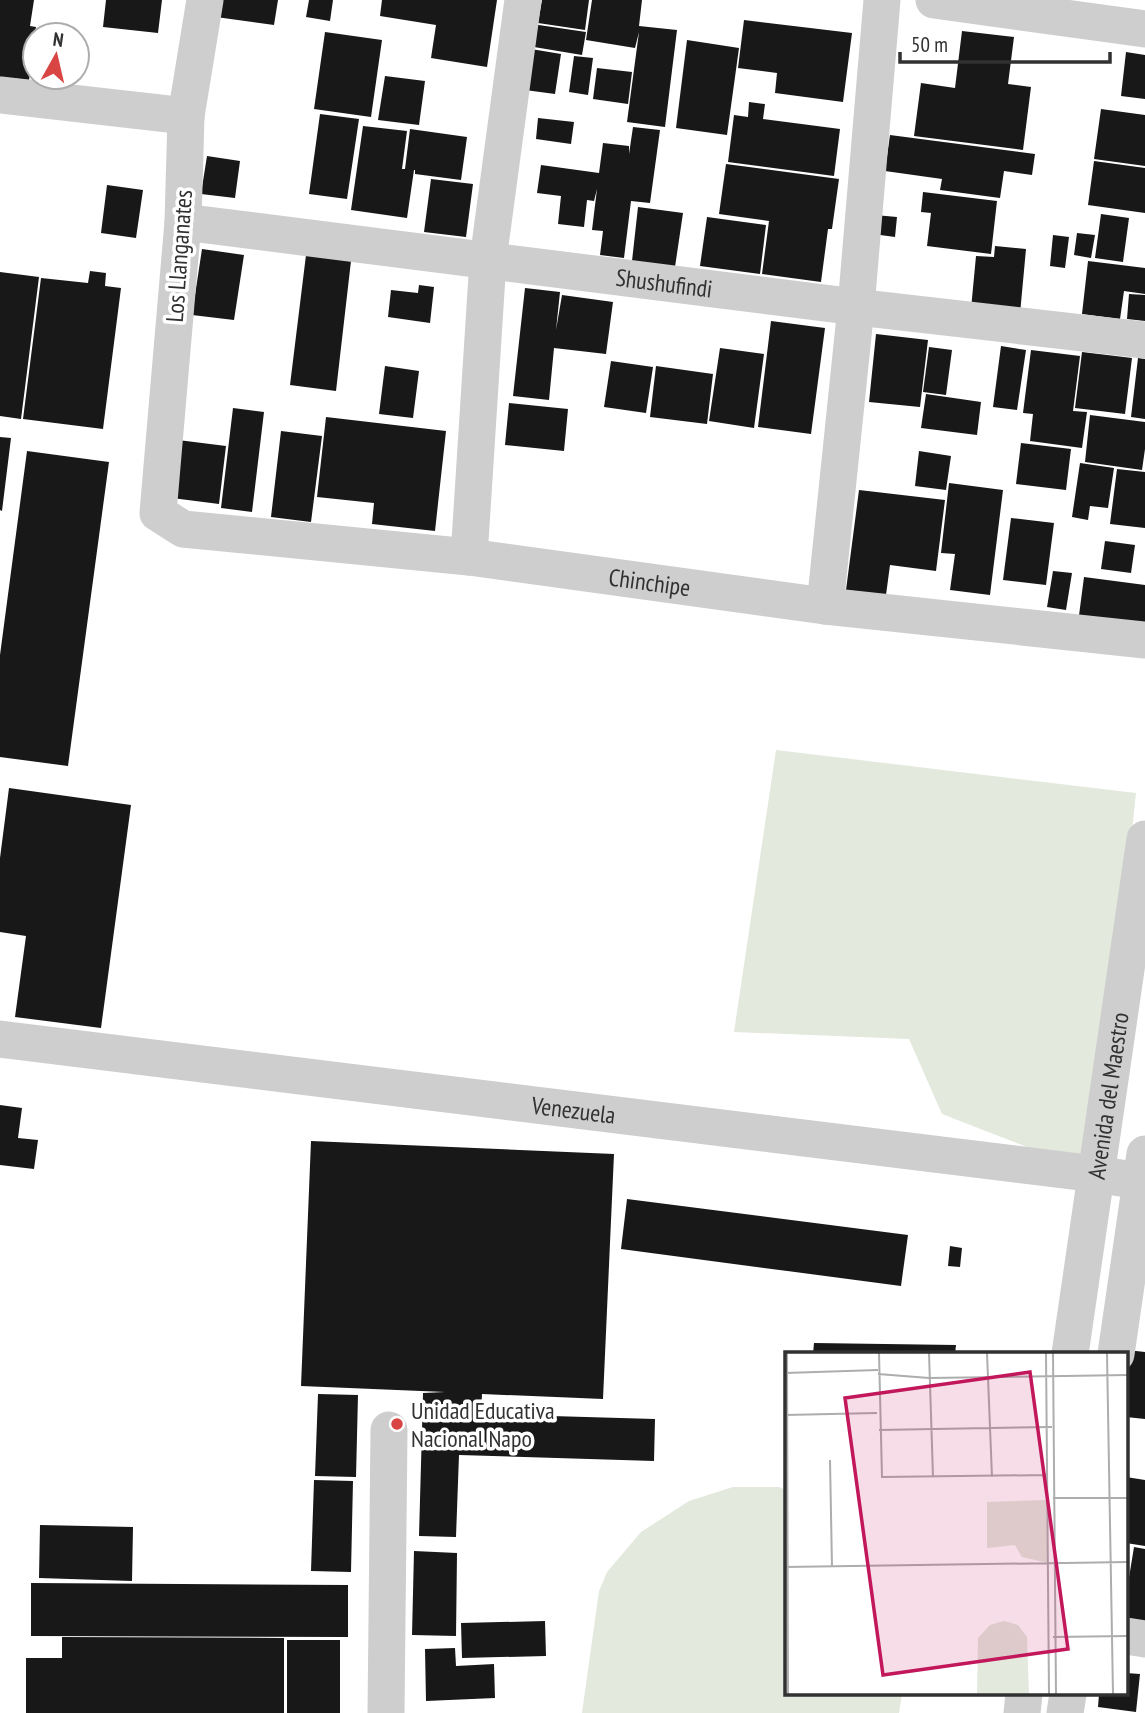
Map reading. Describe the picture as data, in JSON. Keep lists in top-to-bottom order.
{
  "streets": {
    "street": [
      "Los Llanganates",
      "Shushufindi",
      "Chinchipe",
      "Avenida del Maestro",
      "Venezuela"
    ]
  },
  "crossings": [
    ["Los Llanganates", "Shushufindi"],
    ["Los Llanganates", "Chinchipe"],
    ["Avenida del Maestro", "Venezuela"]
  ],
  "places": ["Unidad Educativa Nacional Napo"],
  "scale_bar": "50 m",
  "north": "top"
}
